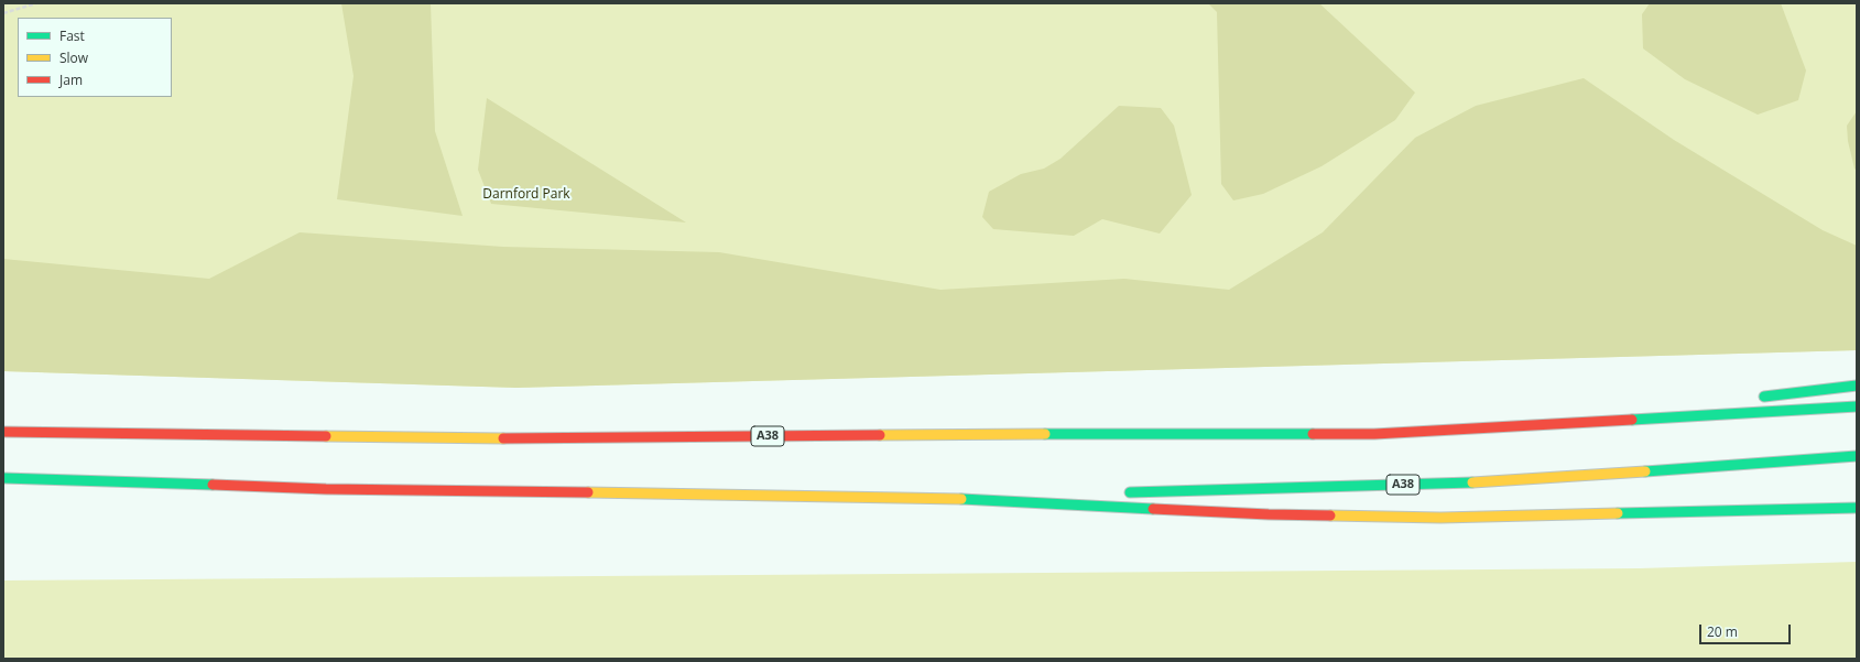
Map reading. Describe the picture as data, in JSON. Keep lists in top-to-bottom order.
{
  "streets": {
    "highway": ["A38"]
  },
  "parks": ["Darnford Park"],
  "legend": ["Fast", "Slow", "Jam"],
  "scale_bar": "20 m"
}
